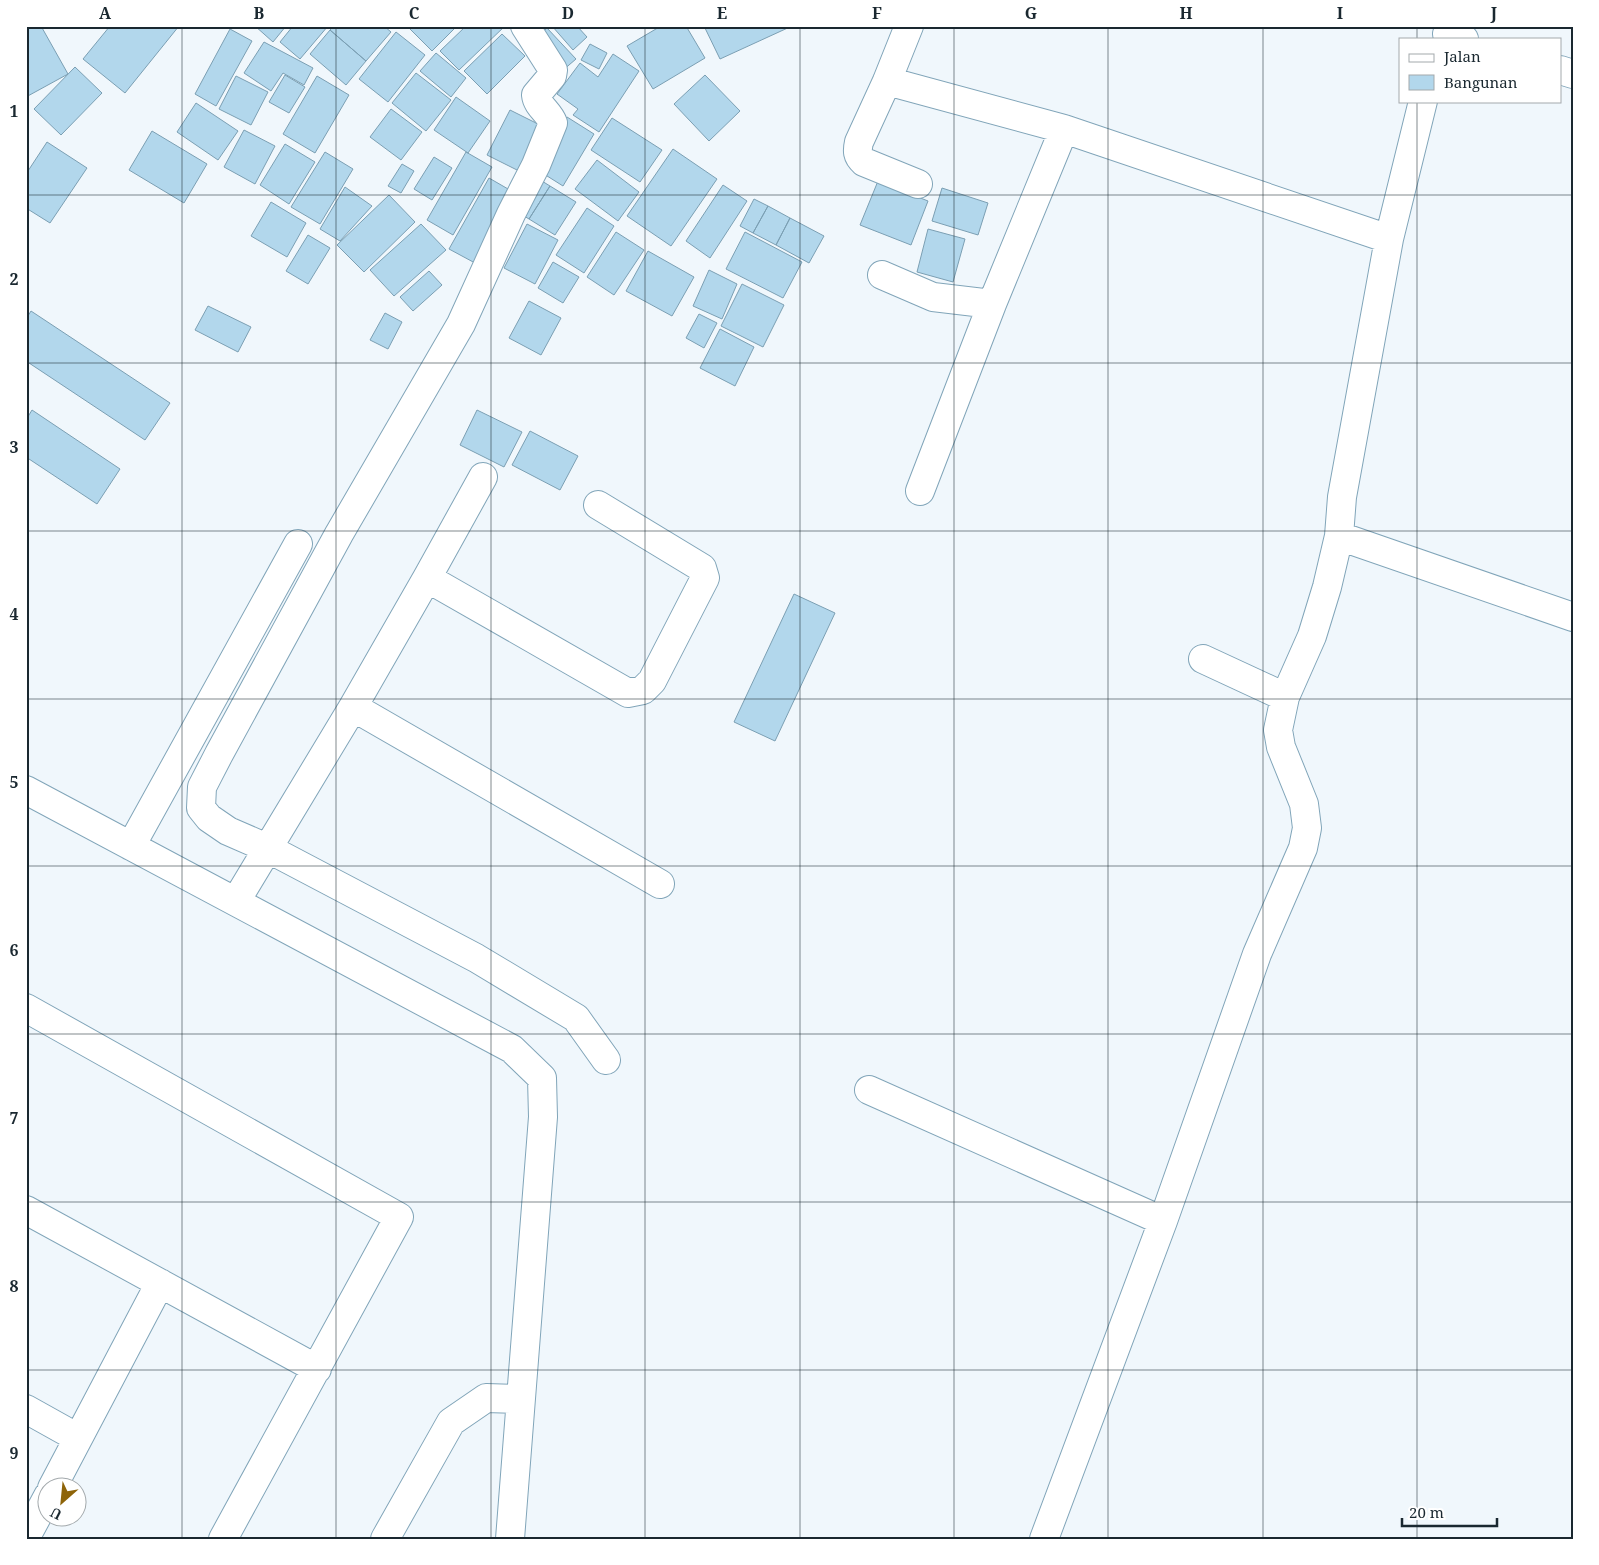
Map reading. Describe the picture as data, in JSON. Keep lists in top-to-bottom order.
{
  "legend": ["Jalan", "Bangunan"],
  "scale_bar": "20 m",
  "north": "bottom left",
  "grid": {
    "columns": [
      "A",
      "B",
      "C",
      "D",
      "E",
      "F",
      "G",
      "H",
      "I",
      "J"
    ],
    "rows": [
      "1",
      "2",
      "3",
      "4",
      "5",
      "6",
      "7",
      "8",
      "9"
    ]
  }
}
